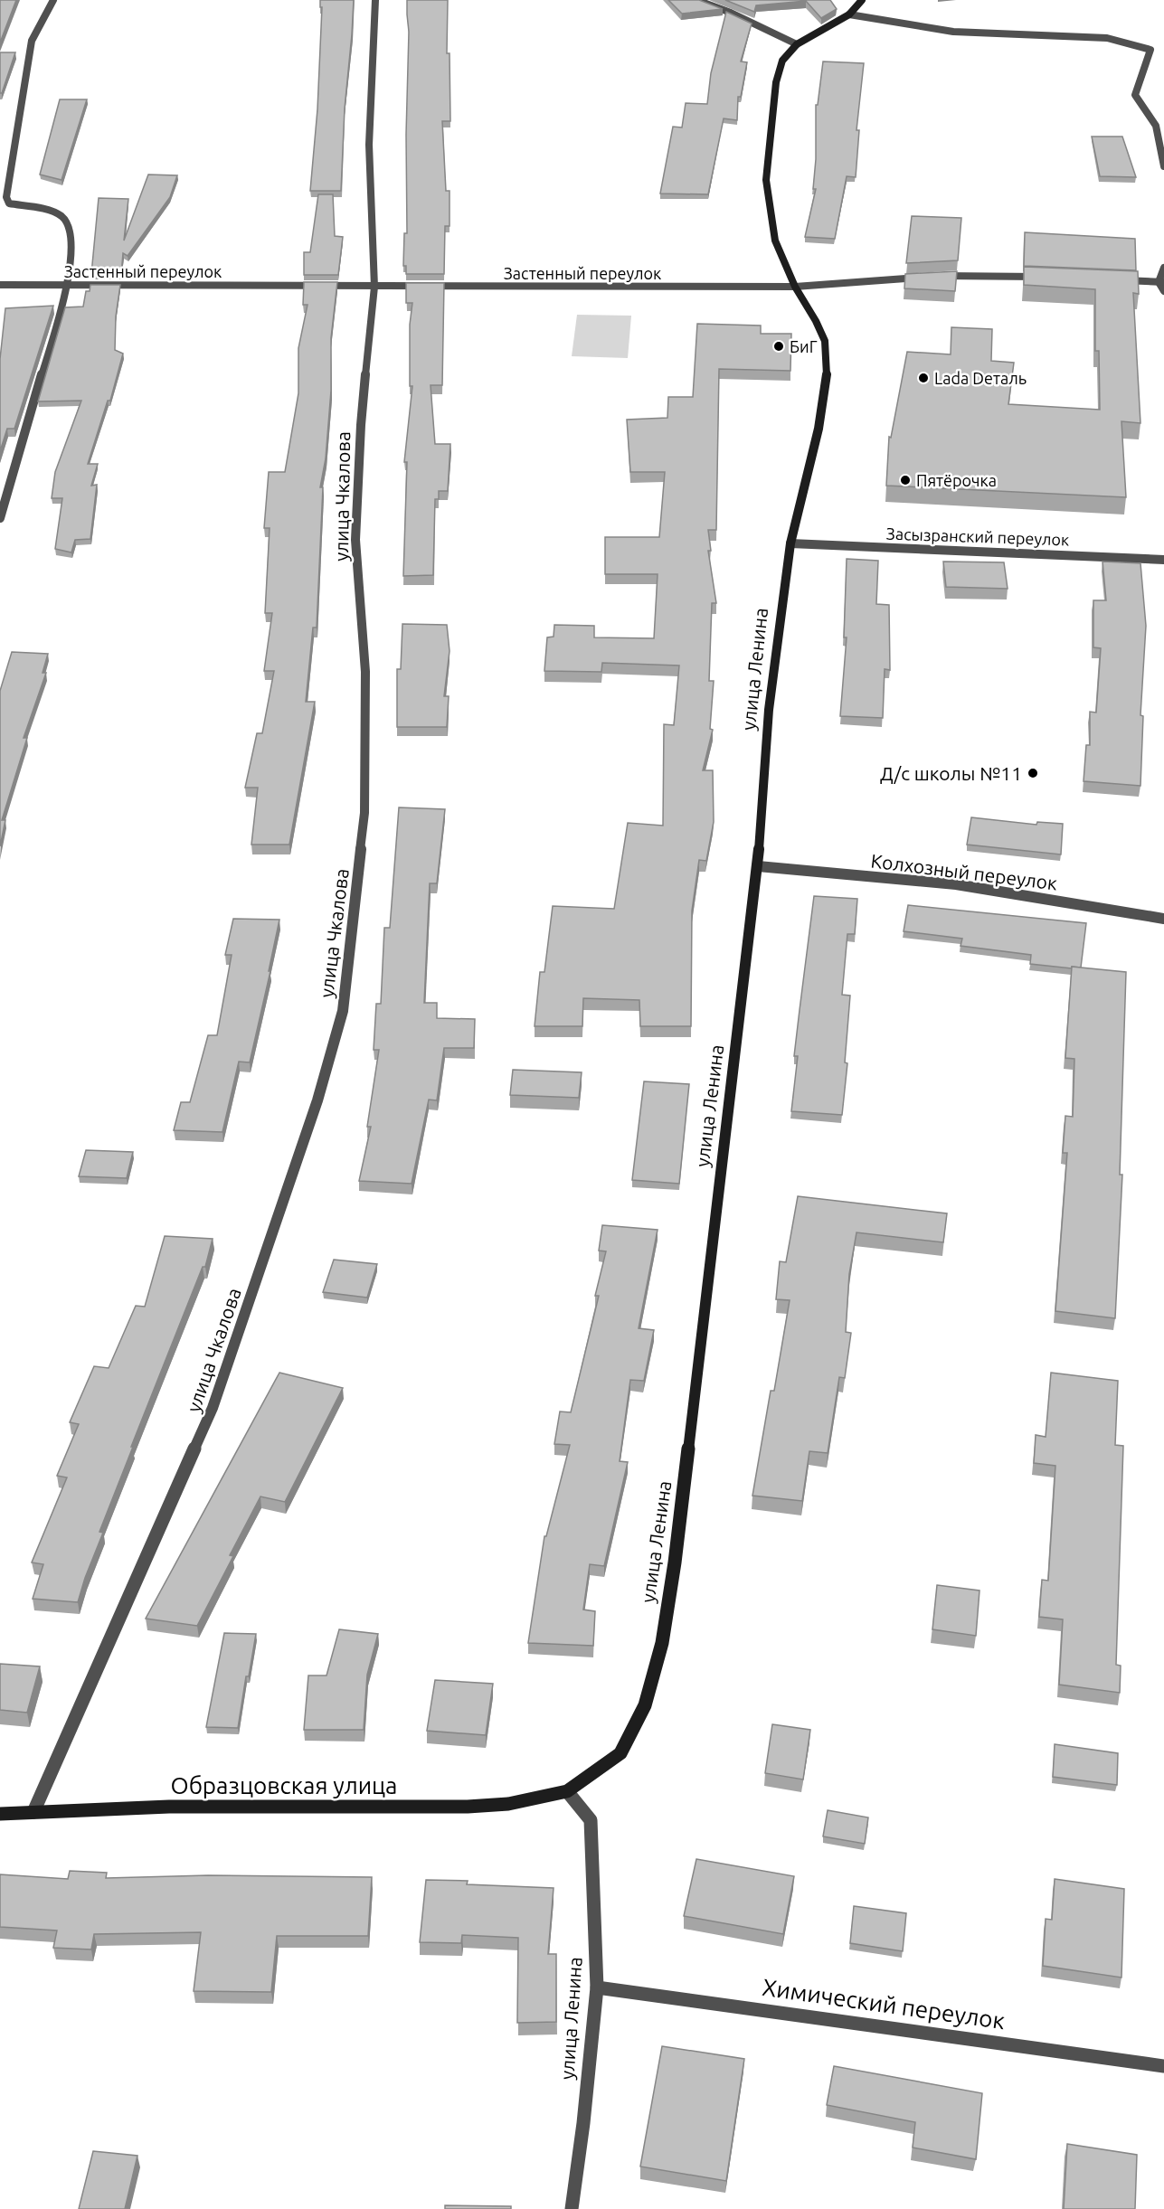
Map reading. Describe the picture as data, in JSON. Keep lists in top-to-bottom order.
{
  "streets": {
    "main road": ["улица Ленина", "Образцовская улица"],
    "street": [
      "Застенный переулок",
      "улица Чкалова",
      "Засызранский переулок",
      "Колхозный переулок",
      "Химический переулок"
    ]
  },
  "crossings": [
    ["Застенный переулок", "улица Чкалова"],
    ["Застенный переулок", "улица Ленина"],
    ["улица Чкалова", "Образцовская улица"],
    ["Засызранский переулок", "улица Ленина"],
    ["улица Ленина", "Колхозный переулок"],
    ["улица Ленина", "Образцовская улица"],
    ["улица Ленина", "Химический переулок"]
  ],
  "places": [
    "БиГ",
    "Lada Dеталь",
    "Пятёрочка",
    "Д/с школы №11"
  ]
}
